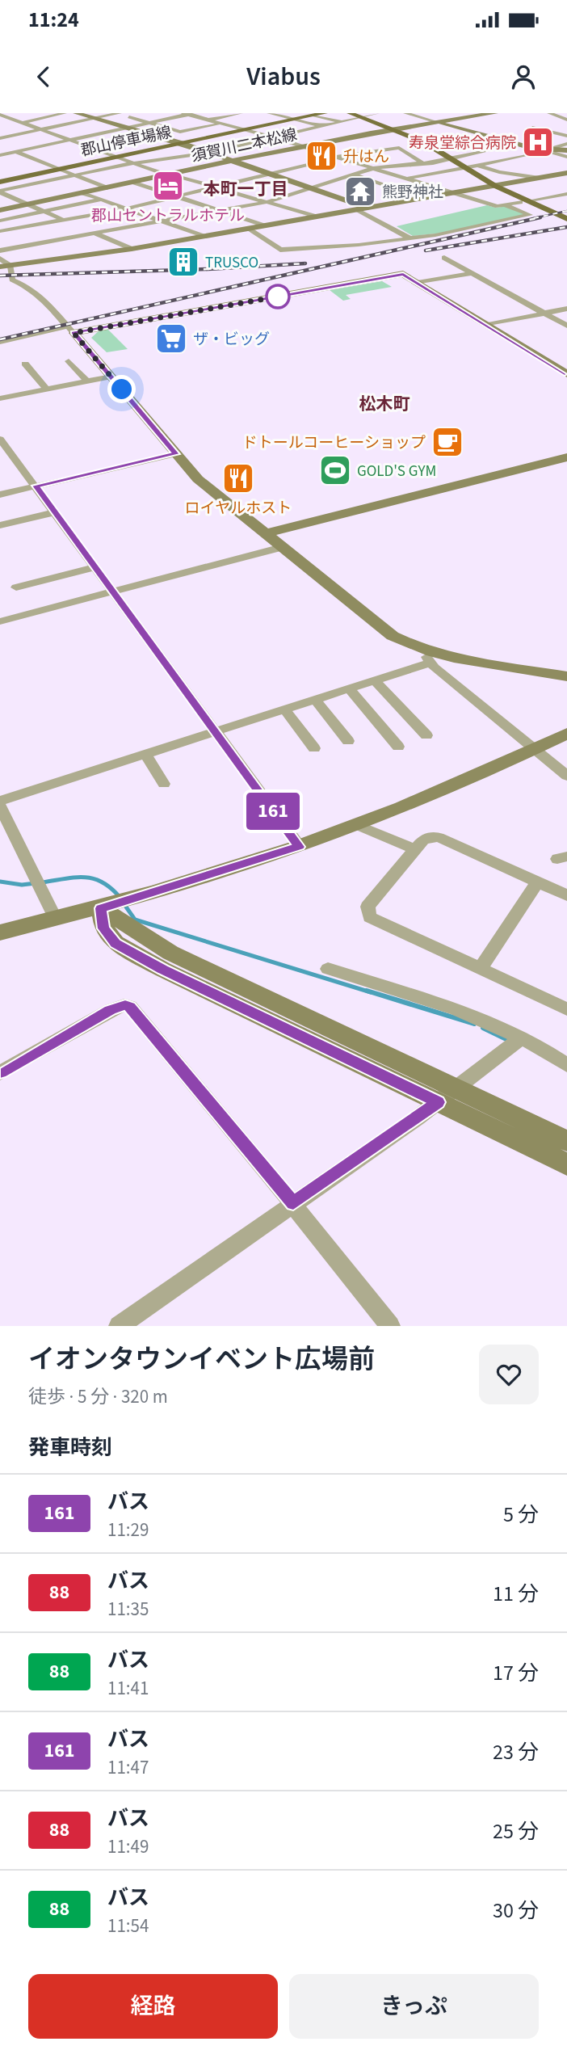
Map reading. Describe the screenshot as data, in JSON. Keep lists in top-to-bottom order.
{
  "streets": {
    "main road": ["郡山停車場線"],
    "street": ["須賀川二本松線"]
  },
  "districts": ["本町一丁目", "松木町"],
  "places": {
    "hospital": ["寿泉堂綜合病院"],
    "restaurant": ["升はん", "ロイヤルホスト"],
    "hotel": ["郡山セントラルホテル"],
    "temple": ["熊野神社"],
    "building": ["TRUSCO"],
    "supermarket": ["ザ・ビッグ"],
    "cafe": ["ドトールコーヒーショップ"],
    "sports": ["GOLD'S GYM"]
  },
  "lines": ["bus line 161"],
  "page": {
    "status": "11:24",
    "header": "Viabus",
    "on_map": "161",
    "heading": [
      ["イオンタウンイベント広場前", "徒歩 · 5 分 · 320 m"],
      "発車時刻"
    ],
    "list": [
      {
        "mark": "161",
        "name": "バス",
        "note": "11:29",
        "value": "5 分"
      },
      {
        "mark": "88",
        "name": "バス",
        "note": "11:35",
        "value": "11 分"
      },
      {
        "mark": "88",
        "name": "バス",
        "note": "11:41",
        "value": "17 分"
      },
      {
        "mark": "161",
        "name": "バス",
        "note": "11:47",
        "value": "23 分"
      },
      {
        "mark": "88",
        "name": "バス",
        "note": "11:49",
        "value": "25 分"
      },
      {
        "mark": "88",
        "name": "バス",
        "note": "11:54",
        "value": "30 分"
      }
    ],
    "buttons": ["経路", "きっぷ"]
  }
}
